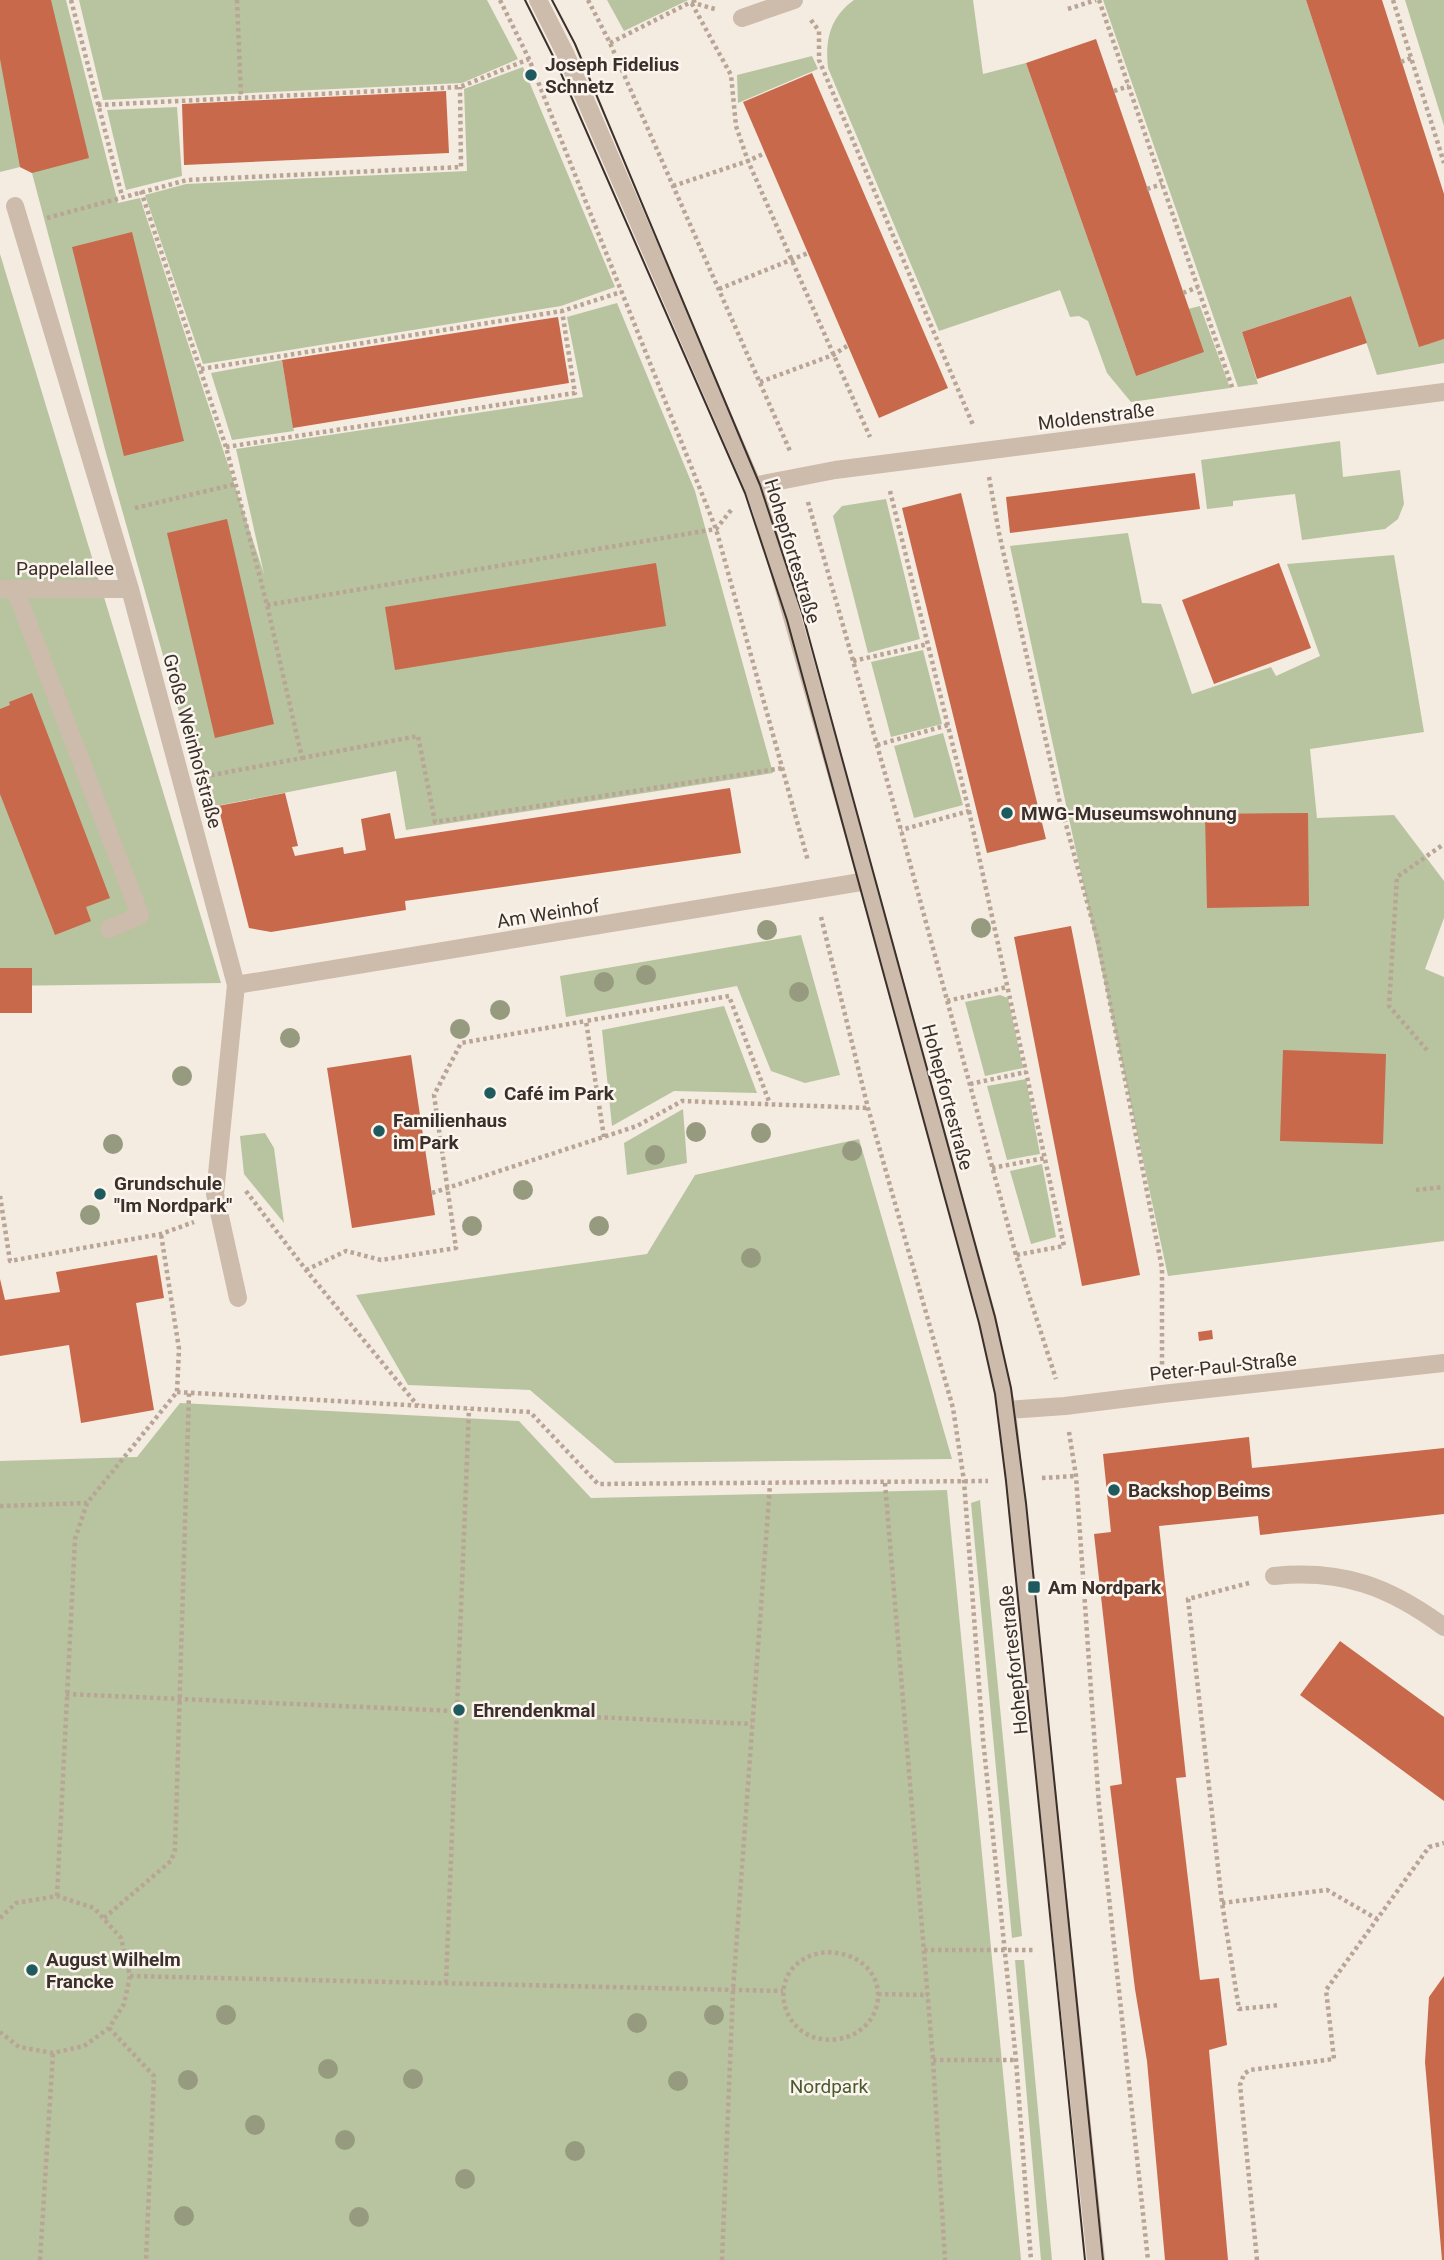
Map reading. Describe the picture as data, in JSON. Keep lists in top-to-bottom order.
{
  "streets": {
    "street": [
      "Moldenstraße",
      "Hohepfortestraße",
      "Pappelallee",
      "Große Weinhofstraße",
      "Am Weinhof",
      "Peter-Paul-Straße"
    ]
  },
  "crossings": [
    ["Moldenstraße", "Hohepfortestraße"],
    ["Hohepfortestraße", "Am Weinhof"],
    ["Hohepfortestraße", "Peter-Paul-Straße"],
    ["Pappelallee", "Große Weinhofstraße"],
    ["Große Weinhofstraße", "Am Weinhof"]
  ],
  "parks": ["Nordpark"],
  "places": {
    "other": [
      "Joseph Fidelius Schnetz",
      "MWG-Museumswohnung",
      "Café im Park",
      "Familienhaus im Park",
      "Grundschule \"Im Nordpark\"",
      "Backshop Beims",
      "Ehrendenkmal",
      "August Wilhelm Francke"
    ],
    "transit": ["Am Nordpark"]
  }
}
